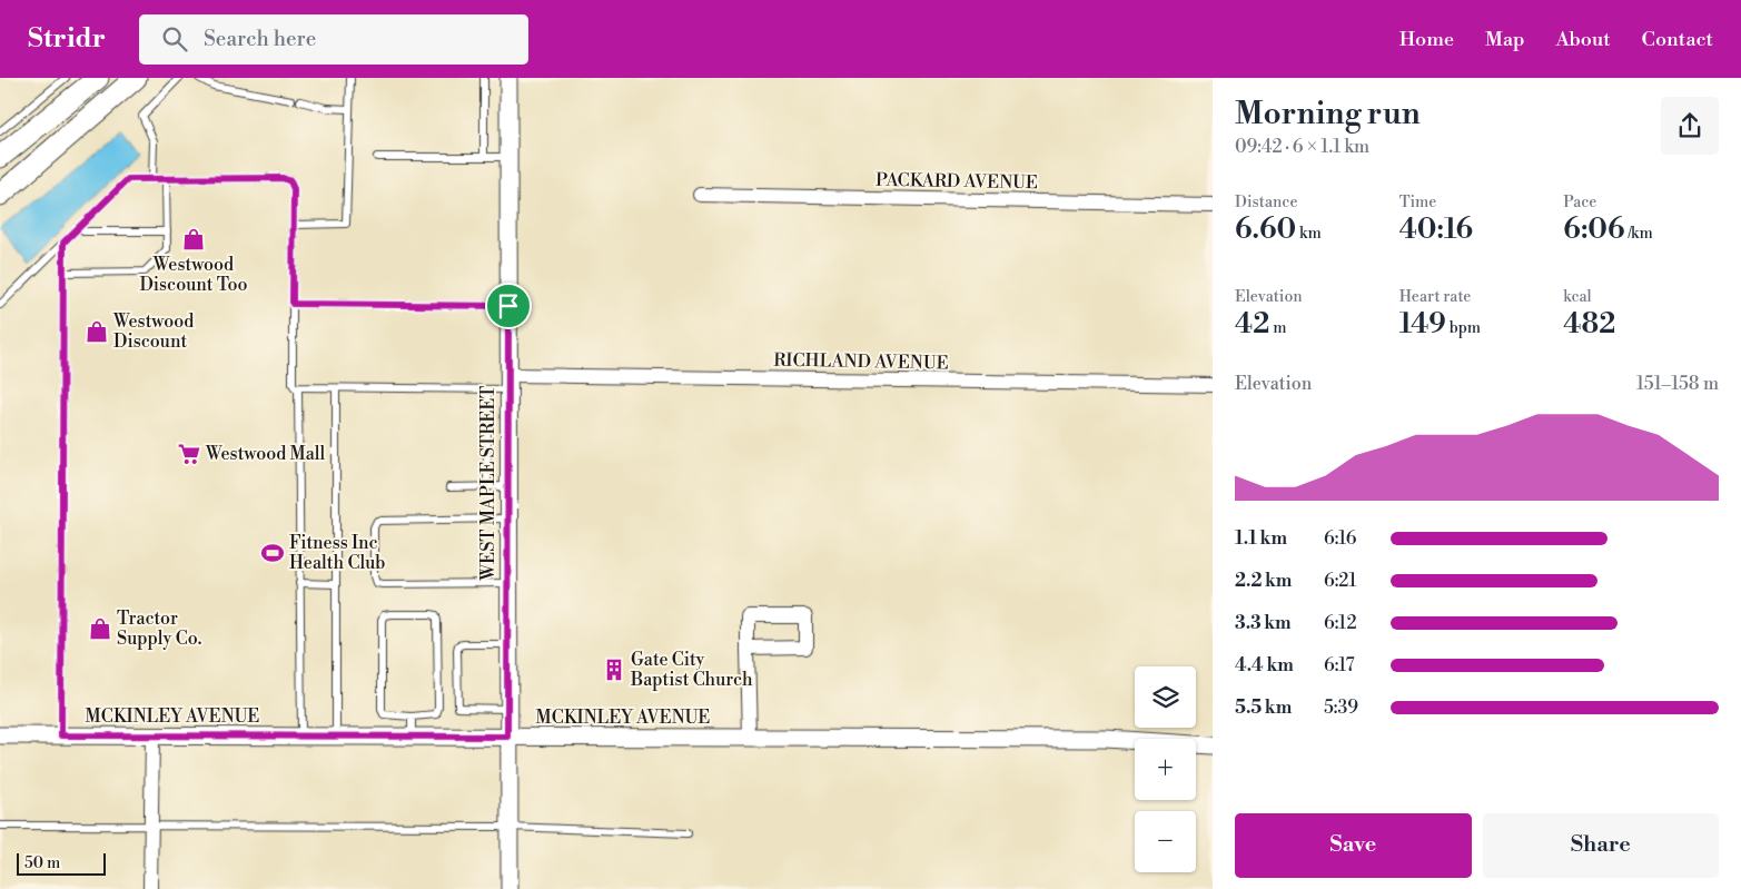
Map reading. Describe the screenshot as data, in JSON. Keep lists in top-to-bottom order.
{
  "streets": {
    "street": [
      "PACKARD AVENUE",
      "RICHLAND AVENUE",
      "WEST MAPLE STREET",
      "MCKINLEY AVENUE"
    ]
  },
  "crossings": [
    ["RICHLAND AVENUE", "WEST MAPLE STREET"],
    ["WEST MAPLE STREET", "MCKINLEY AVENUE"]
  ],
  "places": {
    "shop": ["Westwood Discount Too", "Westwood Discount", "Tractor Supply Co."],
    "supermarket": ["Westwood Mall"],
    "sports": ["Fitness Inc Health Club"],
    "building": ["Gate City Baptist Church"]
  },
  "scale_bar": "50 m",
  "page": {
    "header": "Stridr",
    "search": "Search here",
    "nav": [
      "Home",
      "Map",
      "About",
      "Contact"
    ],
    "heading": ["Morning run", "09:42 · 6 × 1.1 km"],
    "stats": [
      ["Distance", "6.60 km"],
      ["Time", "40:16"],
      ["Pace", "6:06 /km"],
      ["Elevation", "42 m"],
      ["Heart rate", "149 bpm"],
      ["kcal", "482"]
    ],
    "chart": ["Elevation", "151–158 m"],
    "list": [
      {
        "name": "1.1 km",
        "note": "6:16"
      },
      {
        "name": "2.2 km",
        "note": "6:21"
      },
      {
        "name": "3.3 km",
        "note": "6:12"
      },
      {
        "name": "4.4 km",
        "note": "6:17"
      },
      {
        "name": "5.5 km",
        "note": "5:39"
      }
    ],
    "map_buttons": ["+", "−"],
    "buttons": ["Save", "Share"],
    "scale": "50 m"
  }
}
